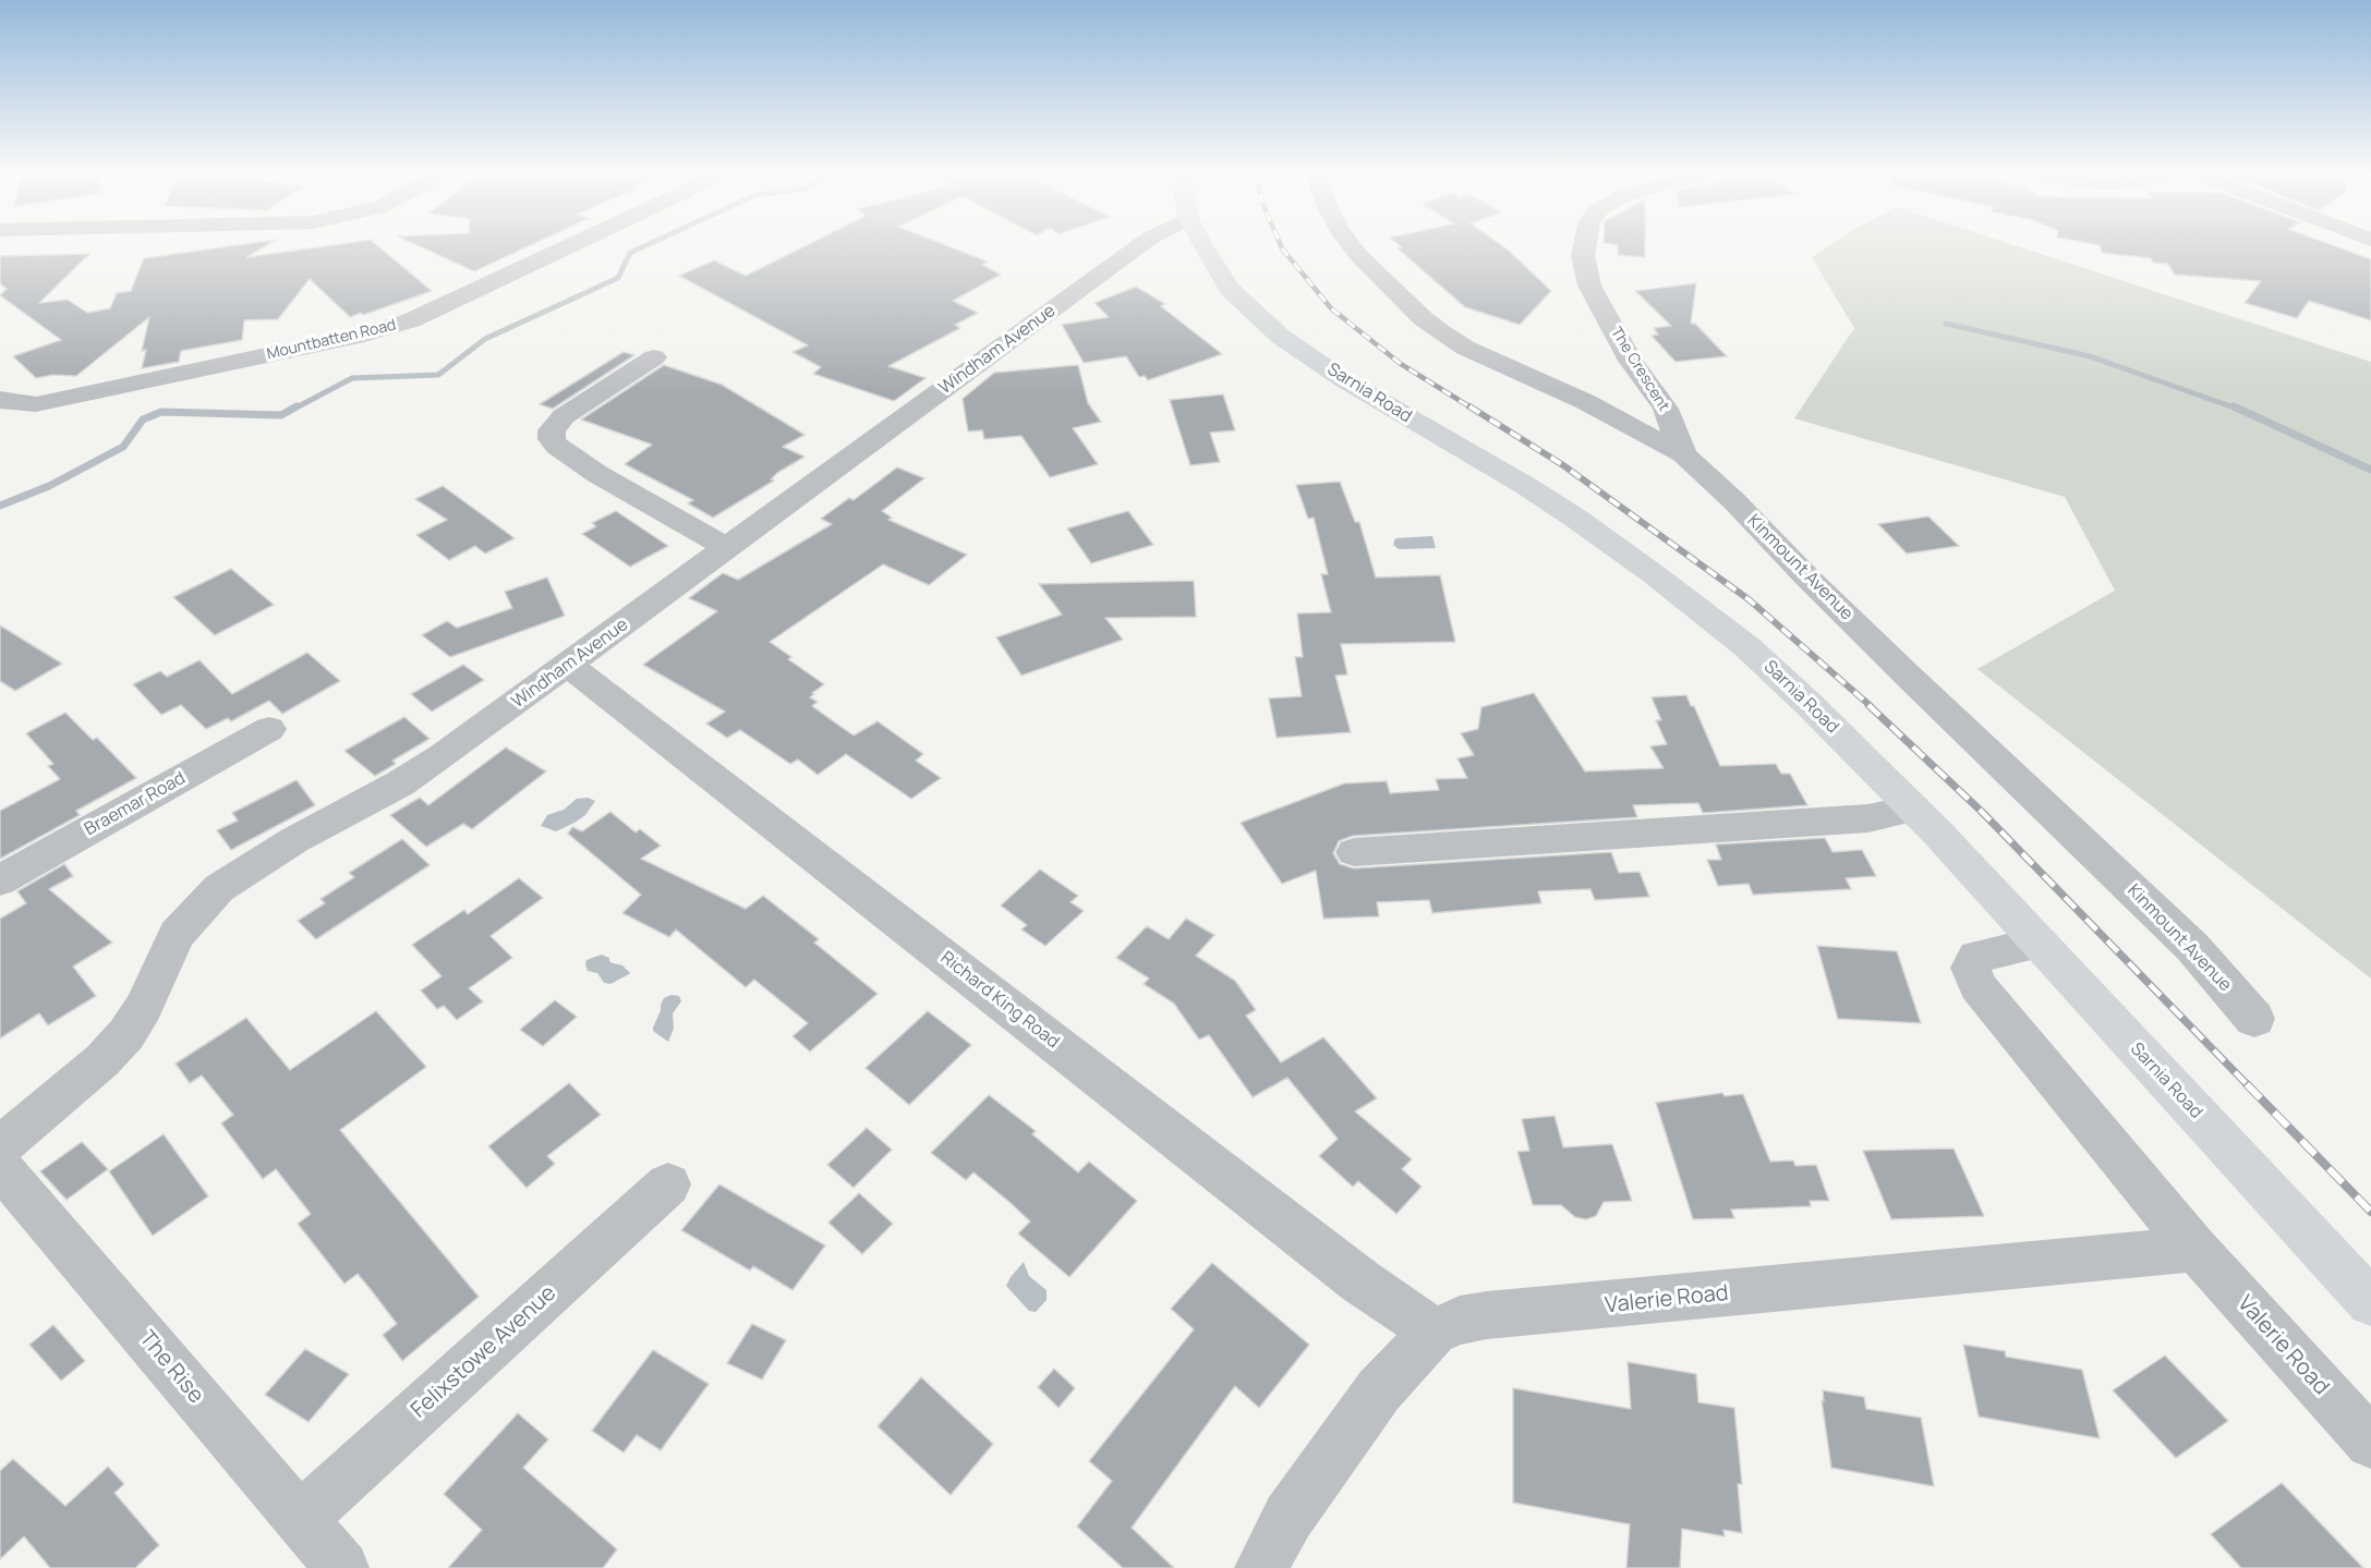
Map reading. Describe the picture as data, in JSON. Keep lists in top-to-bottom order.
{
  "streets": {
    "main road": ["Sarnia Road"],
    "street": [
      "Mountbatten Road",
      "Windham Avenue",
      "The Crescent",
      "Kinmount Avenue",
      "Braemar Road",
      "Richard King Road",
      "Valerie Road",
      "Felixstowe Avenue",
      "The Rise"
    ]
  },
  "crossings": [
    ["Windham Avenue", "Richard King Road"],
    ["The Crescent", "Kinmount Avenue"],
    ["Sarnia Road", "Valerie Road"],
    ["Richard King Road", "Valerie Road"],
    ["Felixstowe Avenue", "The Rise"]
  ]
}
